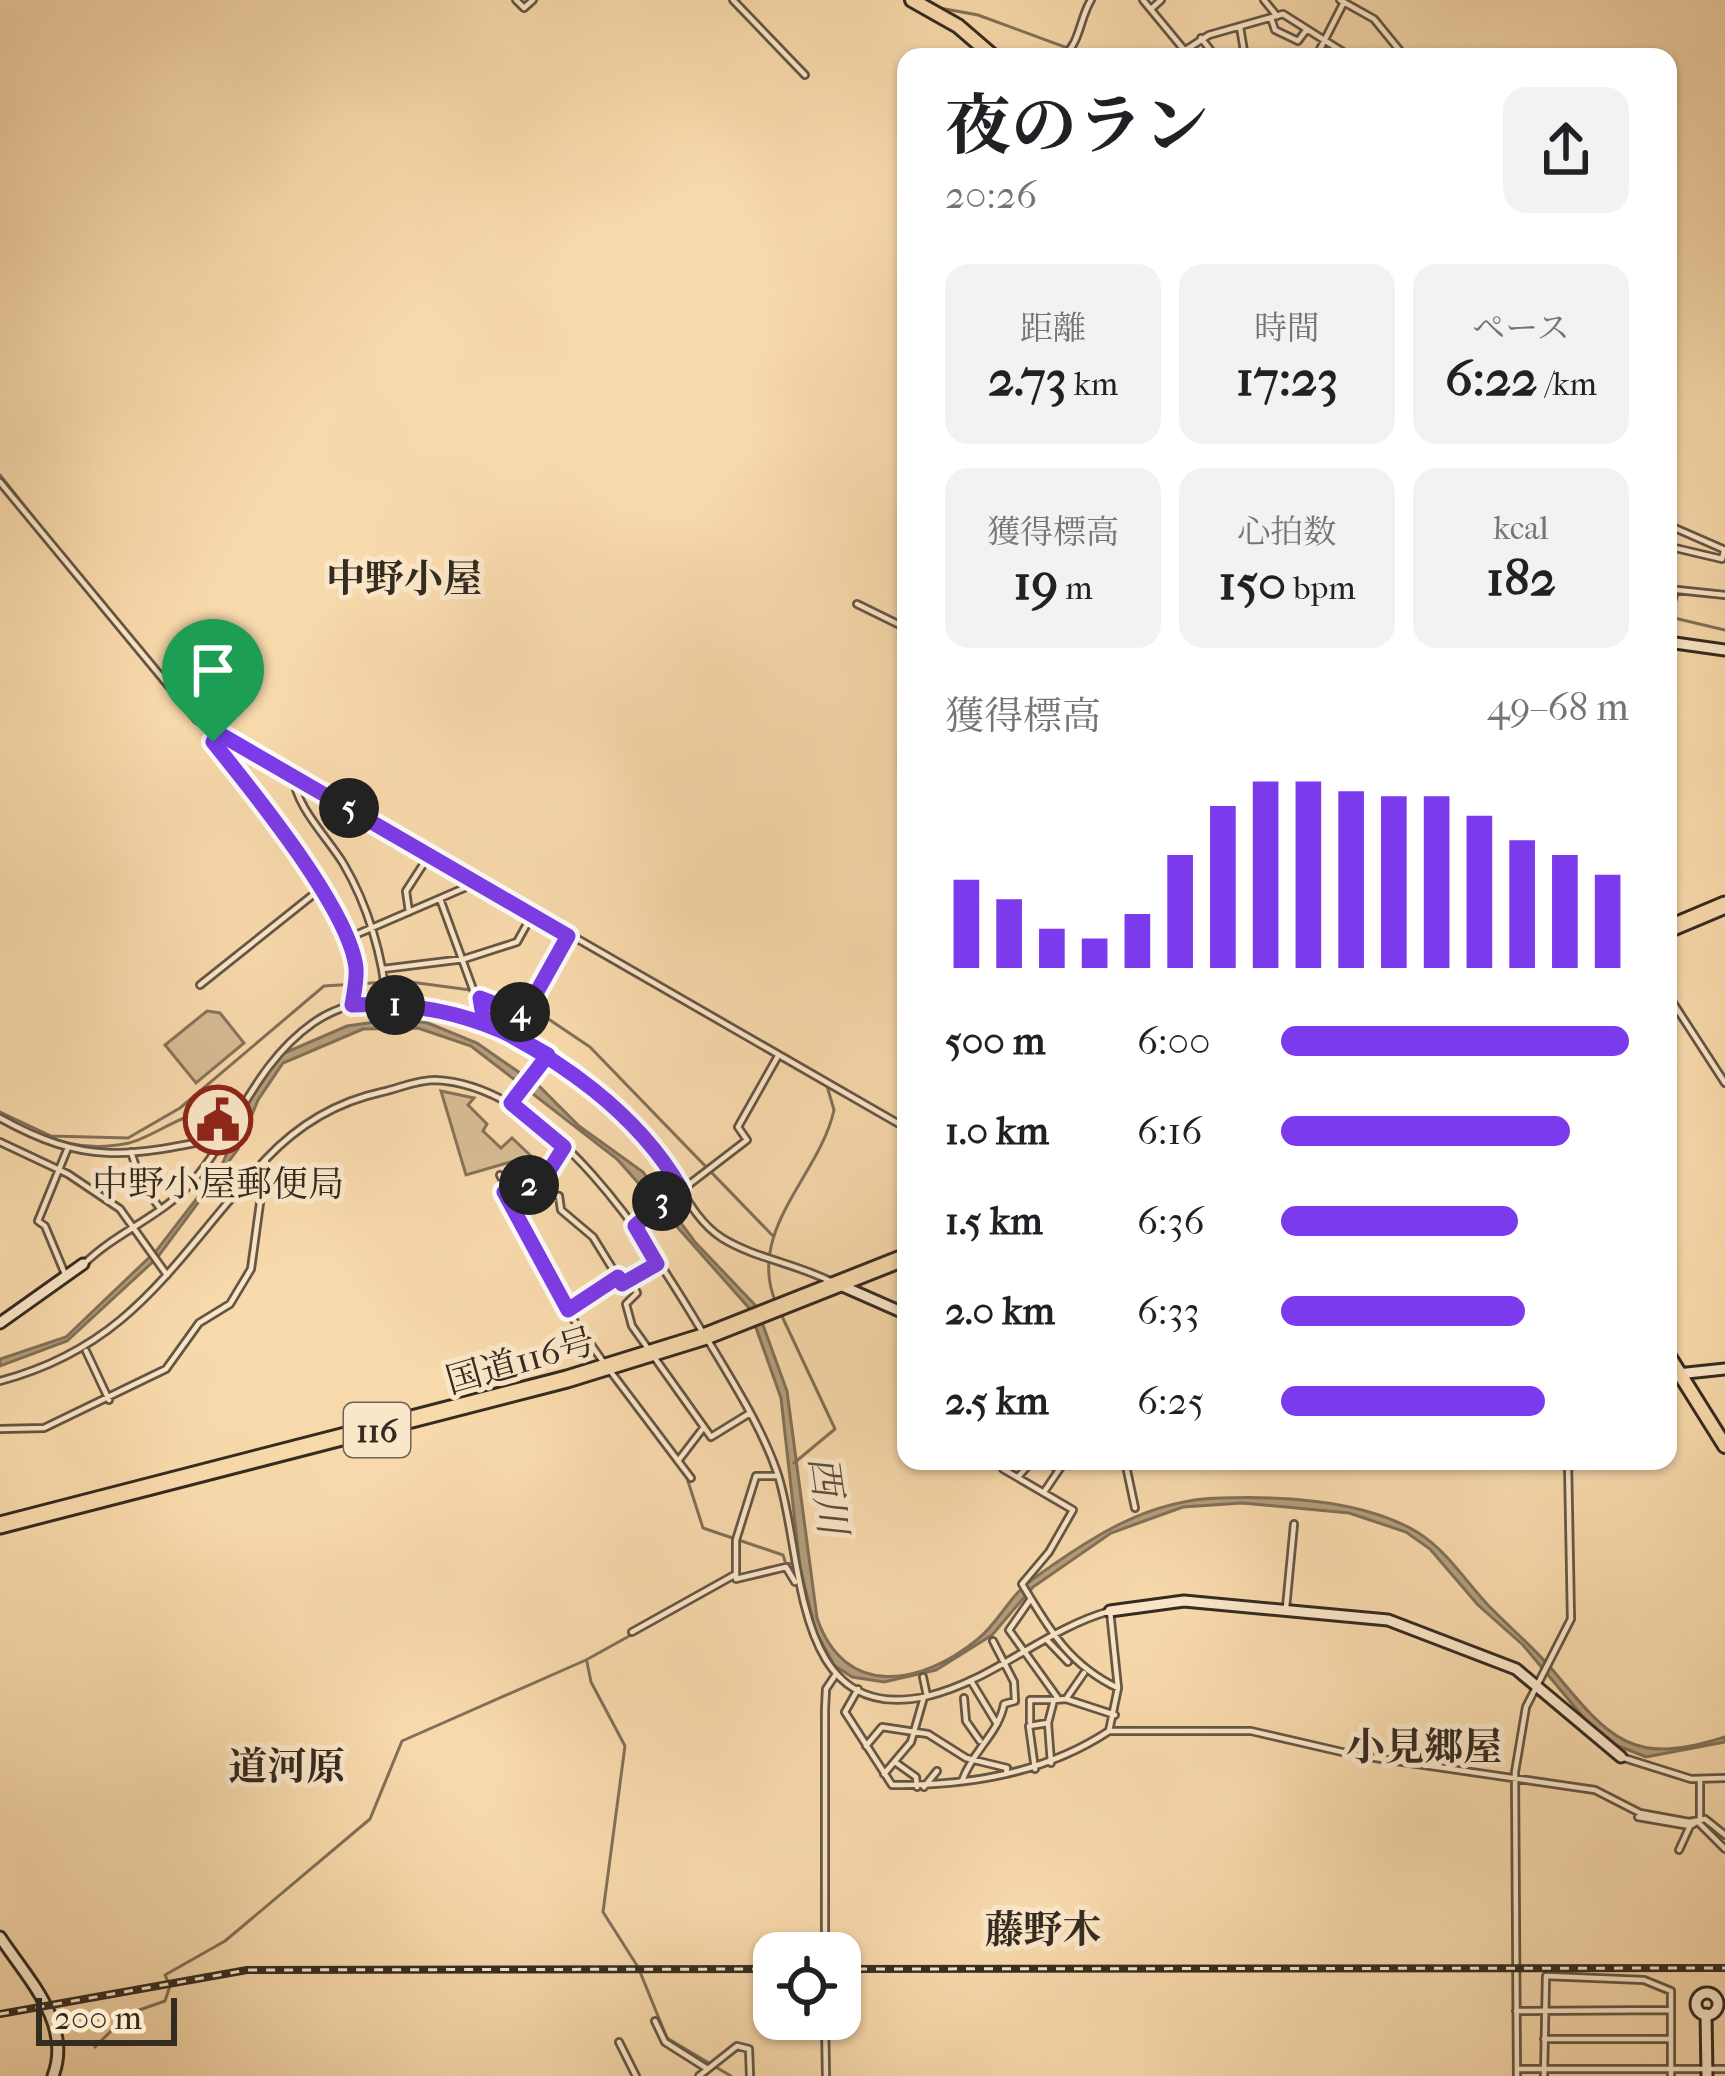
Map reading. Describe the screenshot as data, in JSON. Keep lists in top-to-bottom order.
{
  "streets": {
    "highway": ["国道116号", "116"]
  },
  "districts": [
    "中野小屋",
    "小見郷屋",
    "道河原",
    "藤野木"
  ],
  "water": ["西川"],
  "places": {
    "public building": ["中野小屋郵便局"]
  },
  "scale_bar": "200 m",
  "page": {
    "heading": ["夜のラン", "20:26"],
    "stats": [
      ["距離", "2.73 km"],
      ["時間", "17:23"],
      ["ペース", "6:22 /km"],
      ["獲得標高", "19 m"],
      ["心拍数", "150 bpm"],
      ["kcal", "182"]
    ],
    "chart": ["獲得標高", "49–68 m"],
    "pins": [
      "5",
      "1",
      "4",
      "2",
      "3"
    ],
    "list": [
      {
        "name": "500 m",
        "note": "6:00"
      },
      {
        "name": "1.0 km",
        "note": "6:16"
      },
      {
        "name": "1.5 km",
        "note": "6:36"
      },
      {
        "name": "2.0 km",
        "note": "6:33"
      },
      {
        "name": "2.5 km",
        "note": "6:25"
      }
    ],
    "scale": "200 m"
  }
}
